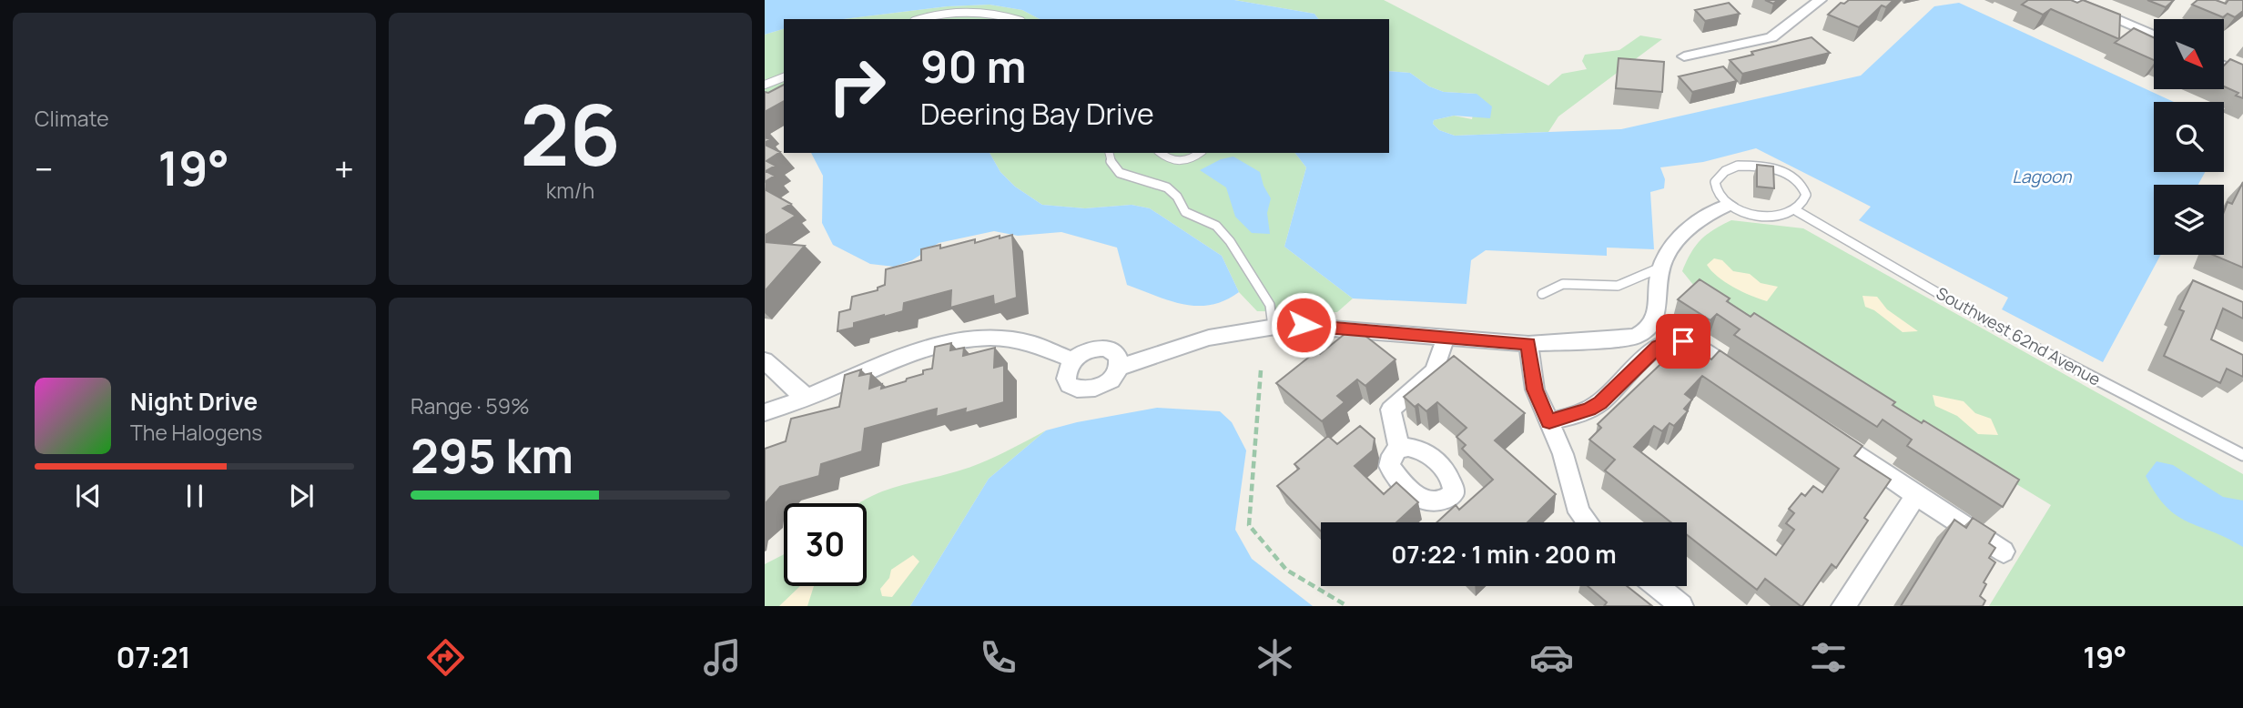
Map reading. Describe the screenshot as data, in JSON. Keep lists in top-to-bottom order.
{
  "streets": {
    "lane": ["Southwest 62nd Avenue"]
  },
  "water": ["Lagoon"],
  "north": "bottom right",
  "page": {
    "tile": [
      "Climate",
      ["26", "km/h"],
      ["Range · 59%", "295 km"]
    ],
    "turn": ["90 m", "Deering Bay Drive"],
    "heat": ["−", "19°", "+"],
    "song": ["Night Drive", "The Halogens"],
    "limit": "30",
    "trip": "07:22 · 1 min · 200 m",
    "tabs": ["07:21", "19°"]
  }
}
